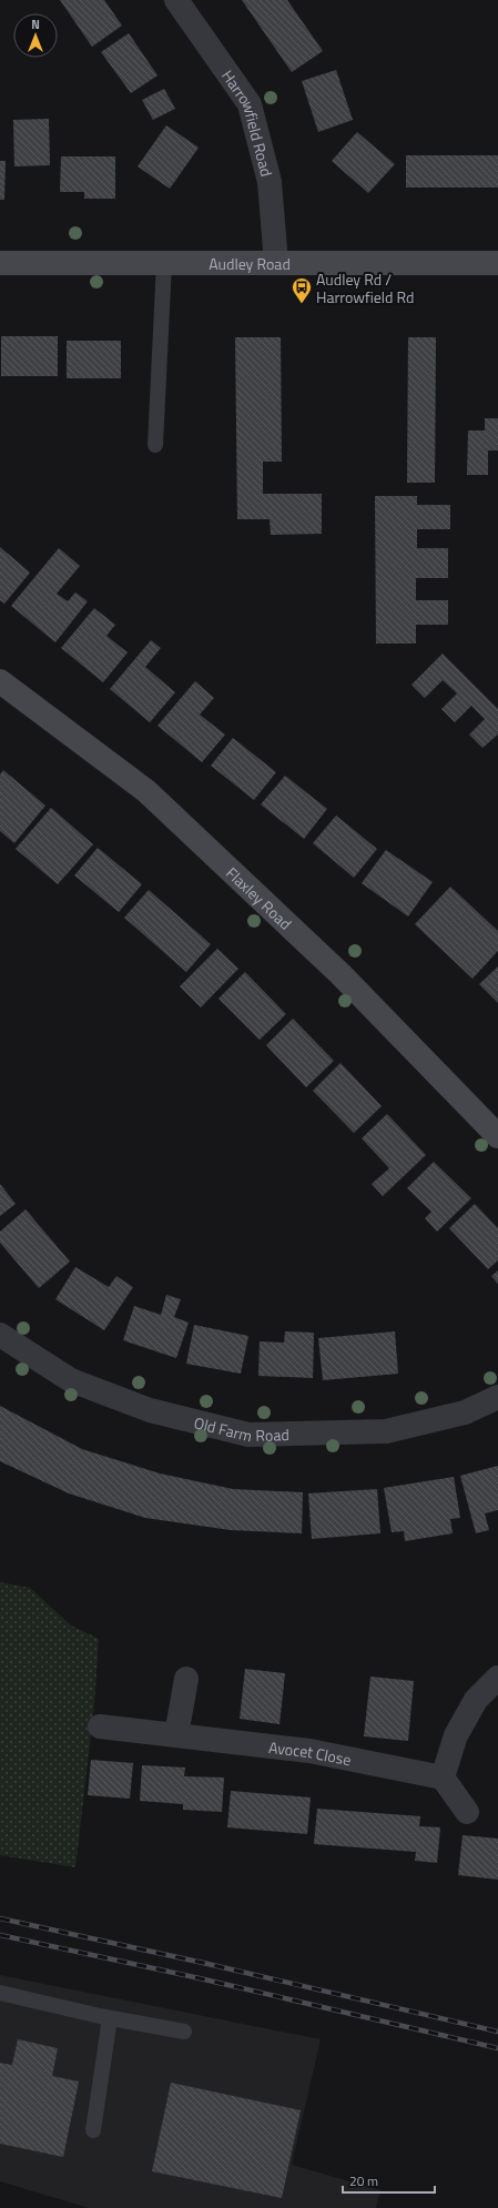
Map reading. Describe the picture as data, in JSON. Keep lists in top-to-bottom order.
{
  "streets": {
    "street": [
      "Harrowfield Road",
      "Audley Road",
      "Flaxley Road",
      "Old Farm Road",
      "Avocet Close"
    ]
  },
  "crossings": [
    ["Harrowfield Road", "Audley Road"]
  ],
  "places": {
    "bus stop": ["Audley Rd / Harrowfield Rd"]
  },
  "scale_bar": "20 m",
  "north": "top"
}
